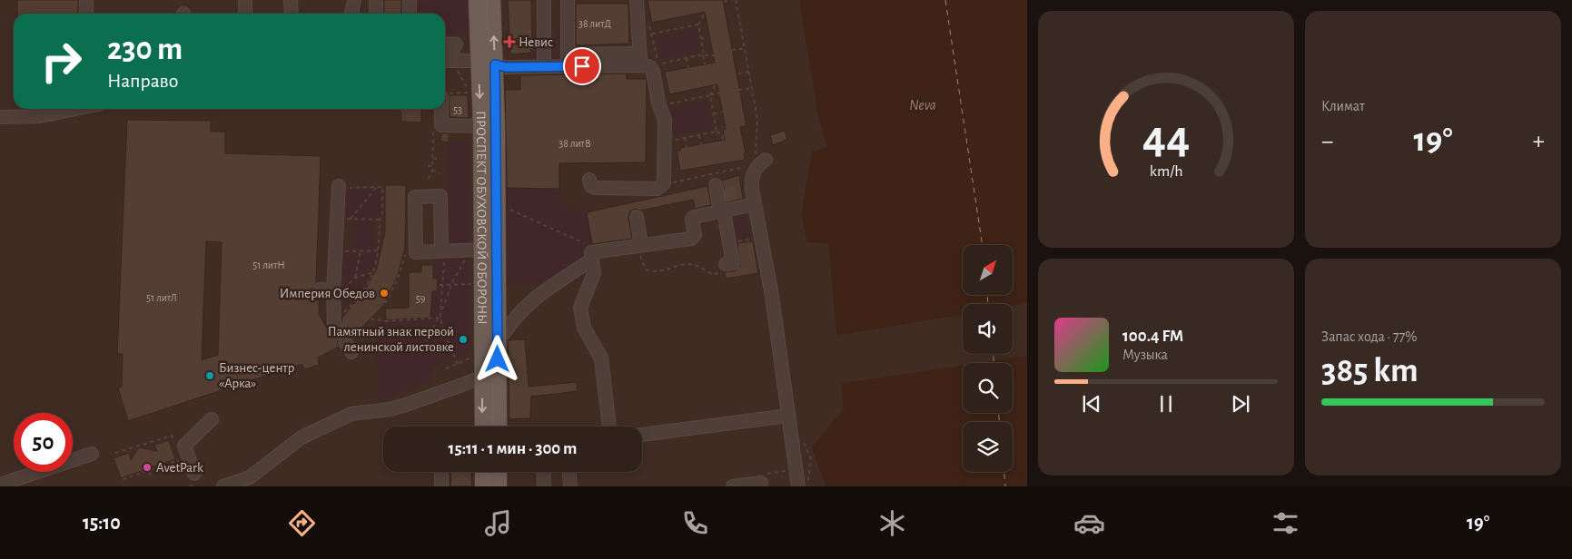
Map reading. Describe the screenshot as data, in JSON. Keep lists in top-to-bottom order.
{
  "streets": {
    "main road": ["ПРОСПЕКТ ОБУХОВСКОЙ ОБОРОНЫ"]
  },
  "water": ["Neva"],
  "places": {
    "health": ["Невис"],
    "other": [
      "Империя Обедов",
      "Памятный знак первой ленинской листовке",
      "Бизнес-центр «Арка»",
      "AvetPark"
    ]
  },
  "house_numbers": [
    "38 литД",
    "53",
    "38 литВ",
    "51 литН",
    "51 литЛ",
    "59"
  ],
  "north": "top right",
  "page": {
    "tile": [
      "Климат",
      ["Запас хода · 77%", "385 km"]
    ],
    "turn": ["230 m", "Направо"],
    "heat": ["−", "19°", "+"],
    "song": ["100.4 FM", "Музыка"],
    "limit": "50",
    "trip": "15:11 · 1 мин · 300 m",
    "tabs": ["15:10", "19°"],
    "gauge": ["44", "km/h"]
  }
}
